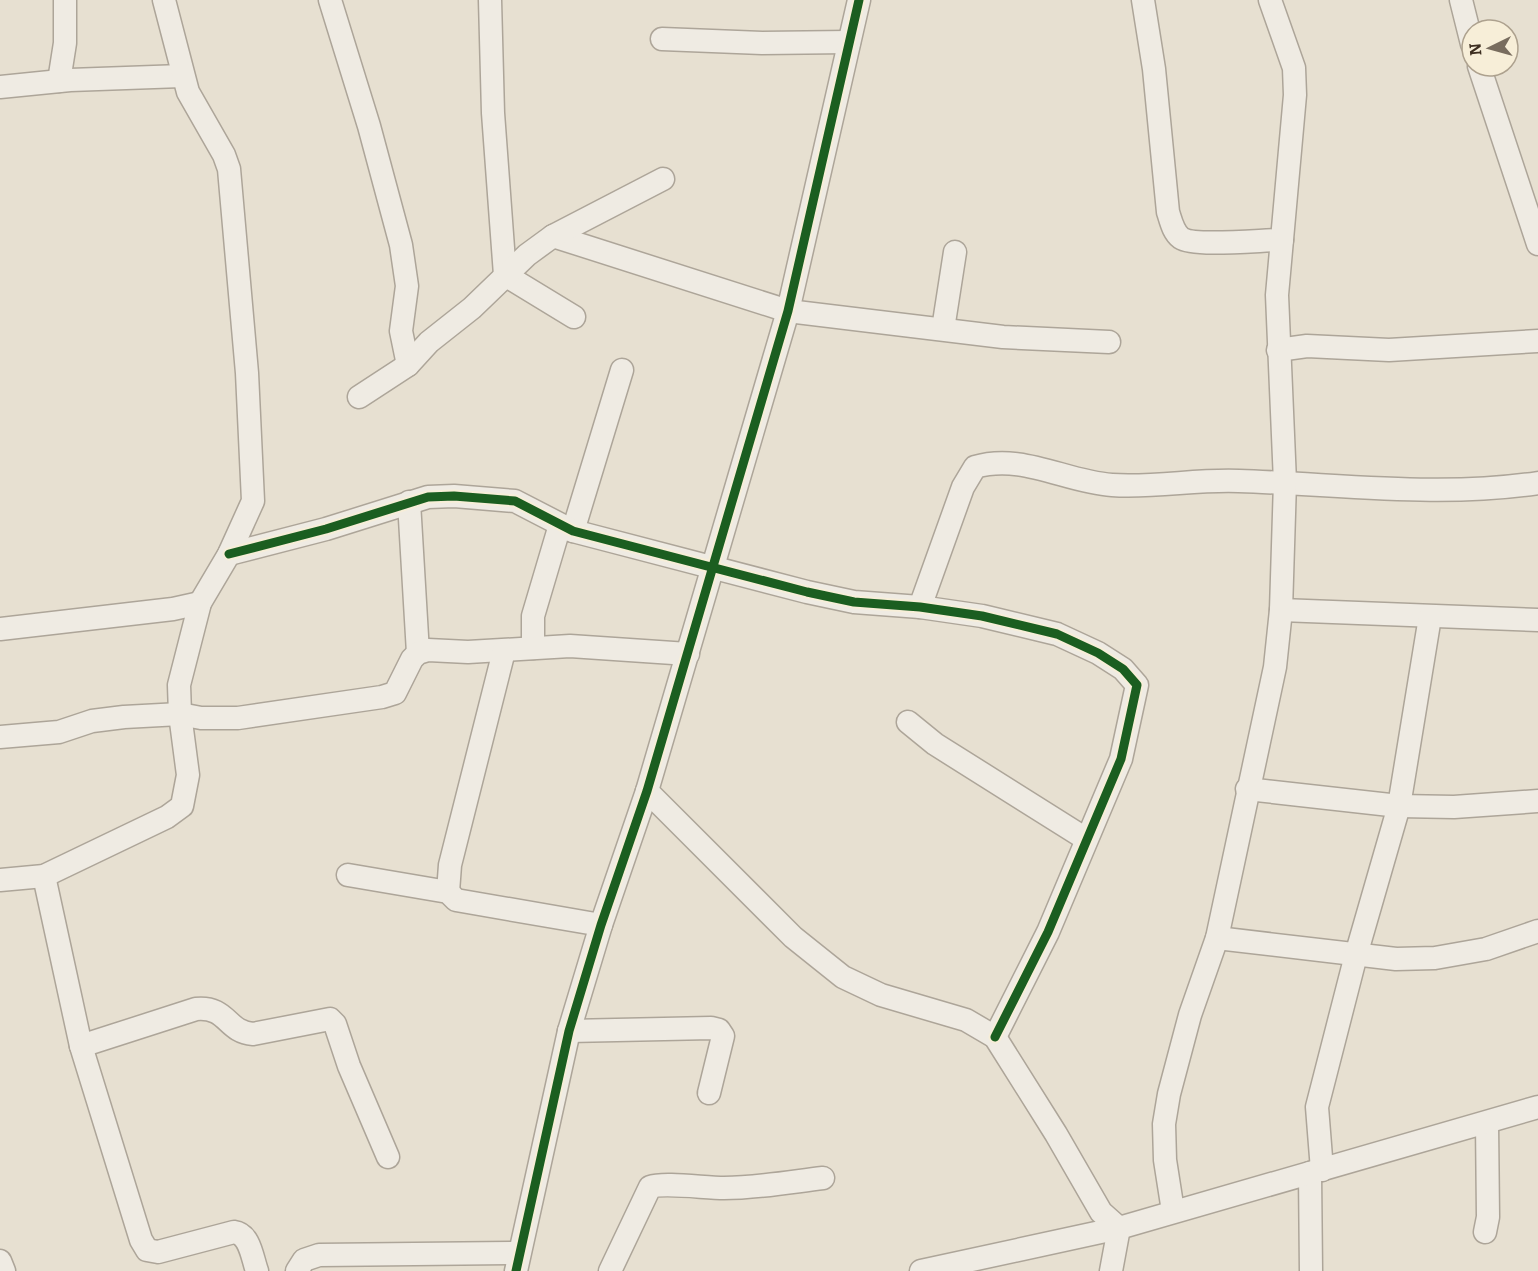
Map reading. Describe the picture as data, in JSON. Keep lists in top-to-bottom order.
{
  "north": "left"
}
